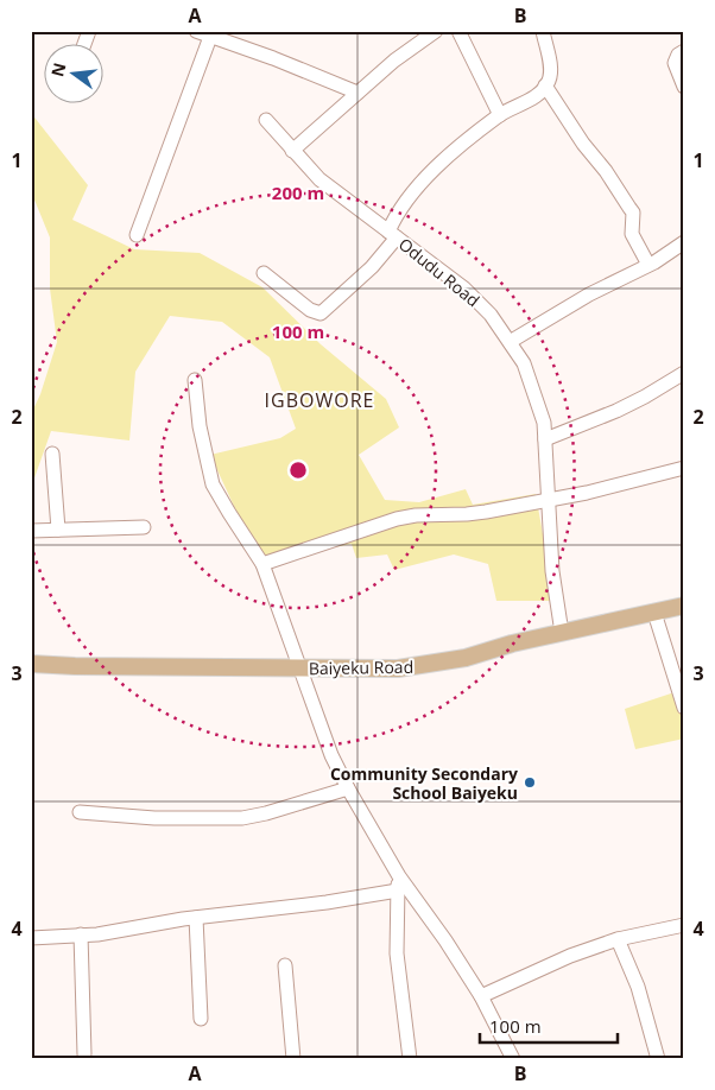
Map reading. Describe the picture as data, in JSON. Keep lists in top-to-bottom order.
{
  "streets": {
    "main road": ["Baiyeku Road"],
    "street": ["Odudu Road"]
  },
  "crossings": [
    ["Odudu Road", "Baiyeku Road"]
  ],
  "districts": ["IGBOWORE"],
  "places": ["Community Secondary School Baiyeku"],
  "scale_bar": "100 m",
  "north": "left",
  "grid": {
    "columns": ["A", "B"],
    "rows": [
      "1",
      "2",
      "3",
      "4"
    ]
  },
  "rings": ["200 m", "100 m"]
}
